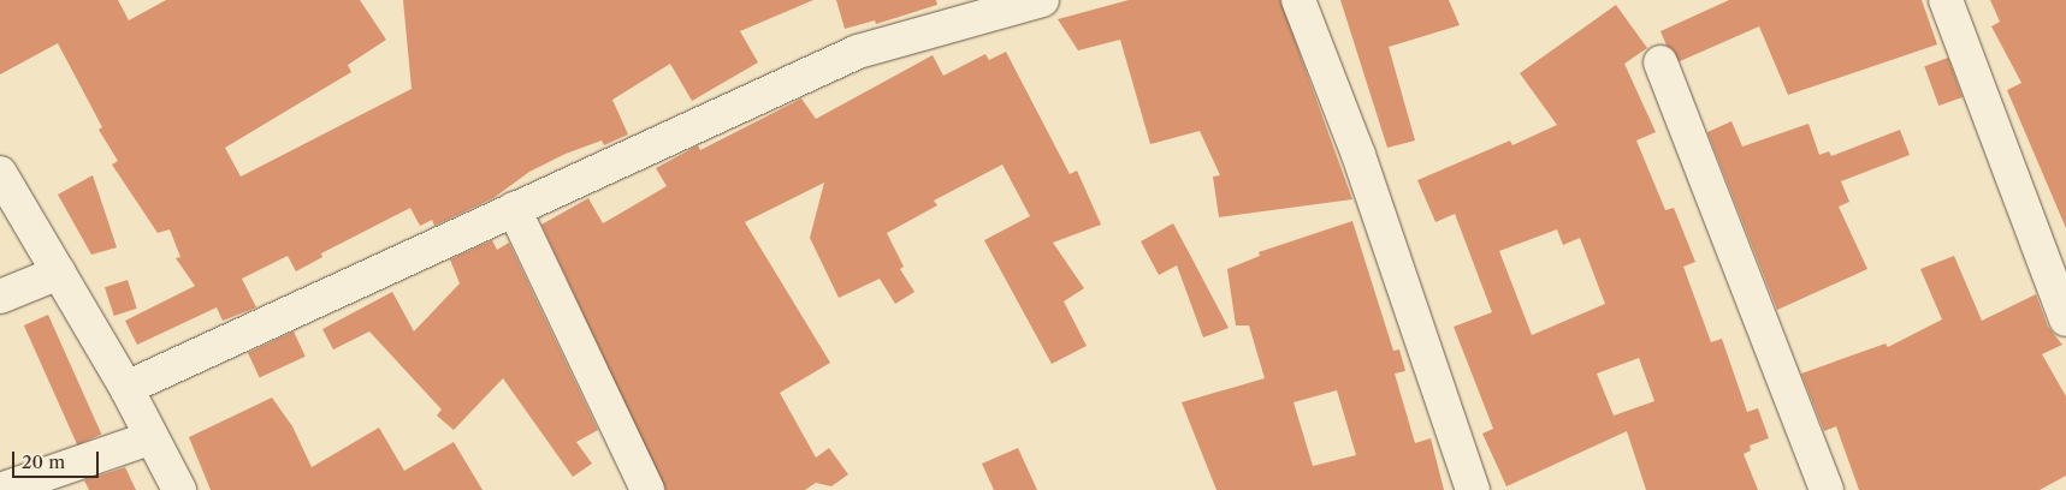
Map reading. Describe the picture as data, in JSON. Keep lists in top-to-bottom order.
{
  "scale_bar": "20 m"
}
